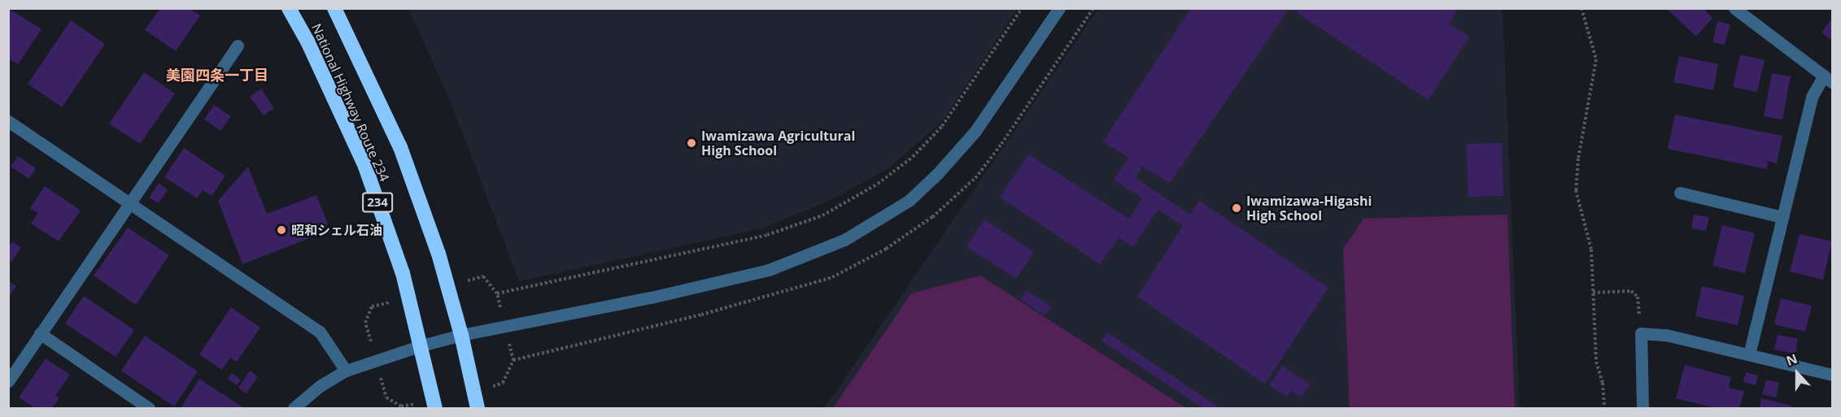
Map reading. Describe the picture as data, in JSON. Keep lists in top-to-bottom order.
{
  "streets": {
    "highway": ["National Highway Route 234", "234"]
  },
  "districts": ["美園四条一丁目"],
  "places": ["Iwamizawa Agricultural High School", "Iwamizawa-Higashi High School", "昭和シェル石油"],
  "north": "top"
}
